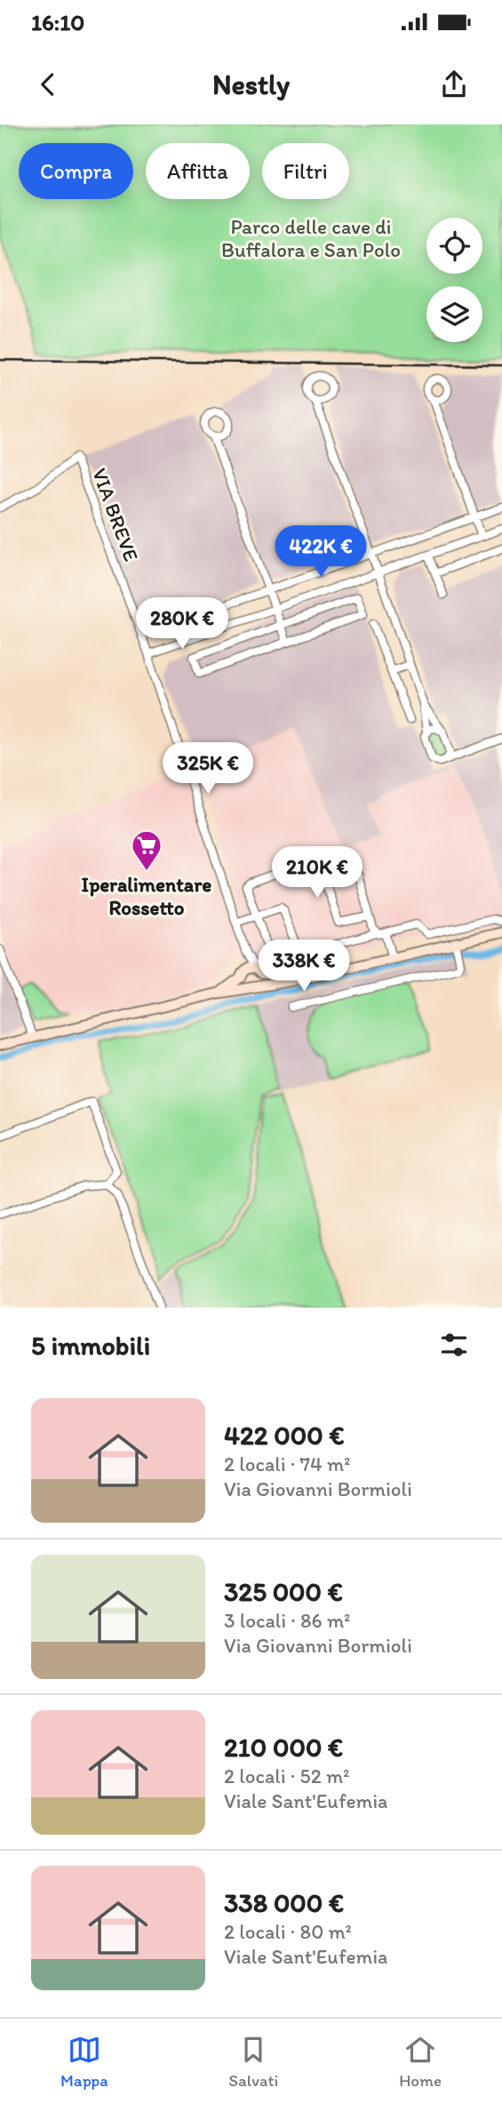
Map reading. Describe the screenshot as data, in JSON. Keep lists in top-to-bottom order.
{
  "streets": {
    "street": ["VIA BREVE"]
  },
  "parks": ["Parco delle cave di Buffalora e San Polo"],
  "places": {
    "supermarket": ["Iperalimentare Rossetto"]
  },
  "page": {
    "status": "16:10",
    "header": "Nestly",
    "chip": ["Compra", "Affitta", "Filtri"],
    "price": [
      "422K €",
      "280K €",
      "325K €",
      "210K €",
      "338K €"
    ],
    "heading": "5 immobili",
    "list": [
      {
        "name": "422 000 €",
        "note": "2 locali · 74 m² · Via Giovanni Bormioli"
      },
      {
        "name": "325 000 €",
        "note": "3 locali · 86 m² · Via Giovanni Bormioli"
      },
      {
        "name": "210 000 €",
        "note": "2 locali · 52 m² · Viale Sant'Eufemia"
      },
      {
        "name": "338 000 €",
        "note": "2 locali · 80 m² · Viale Sant'Eufemia"
      }
    ],
    "tabs": ["Mappa", "Salvati", "Home"]
  }
}
